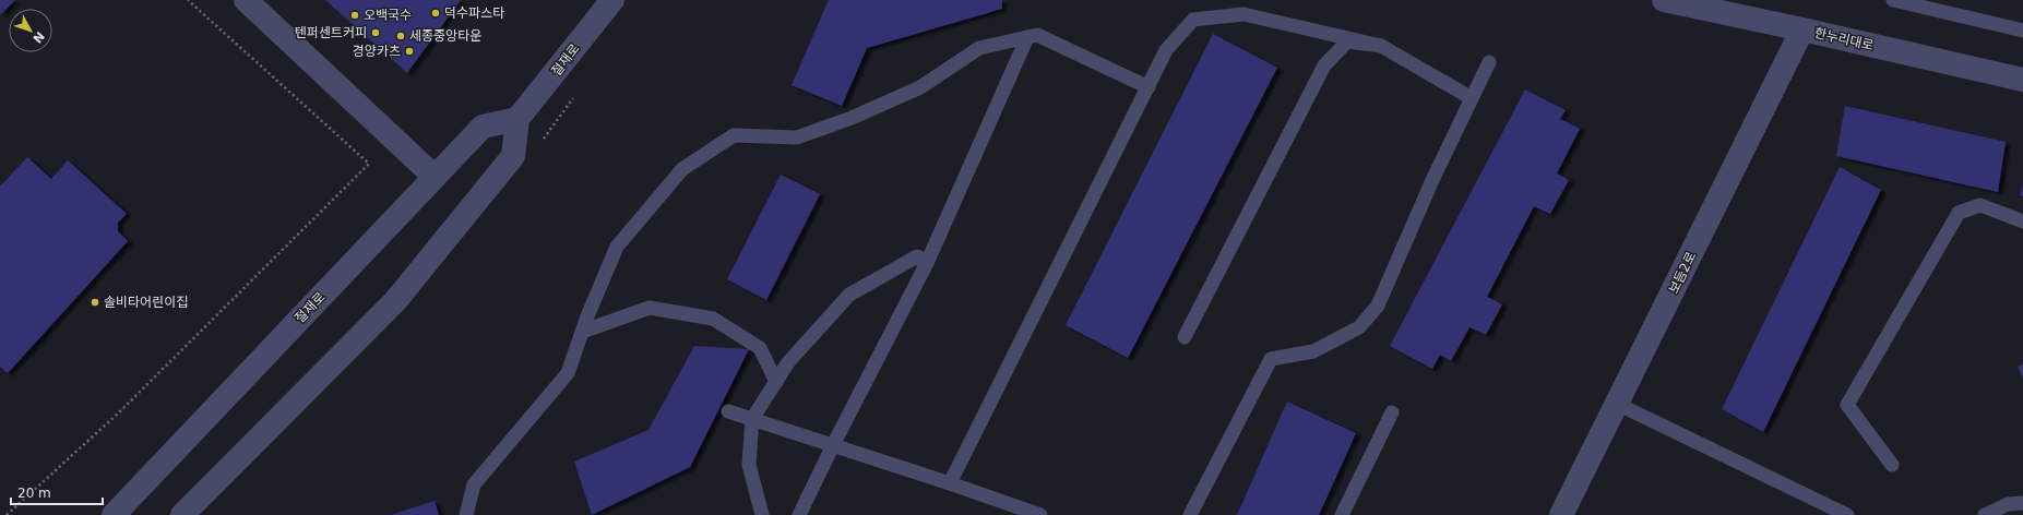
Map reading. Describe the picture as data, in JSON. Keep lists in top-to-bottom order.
{
  "streets": {
    "street": ["한누리대로", "절재로", "보듬2로"]
  },
  "crossings": [
    ["한누리대로", "보듬2로"]
  ],
  "places": [
    "덕수파스타",
    "오백국수",
    "텐퍼센트커피",
    "세종중앙타운",
    "경양카츠",
    "솔비타어린이집"
  ],
  "scale_bar": "20 m",
  "north": "bottom right"
}
